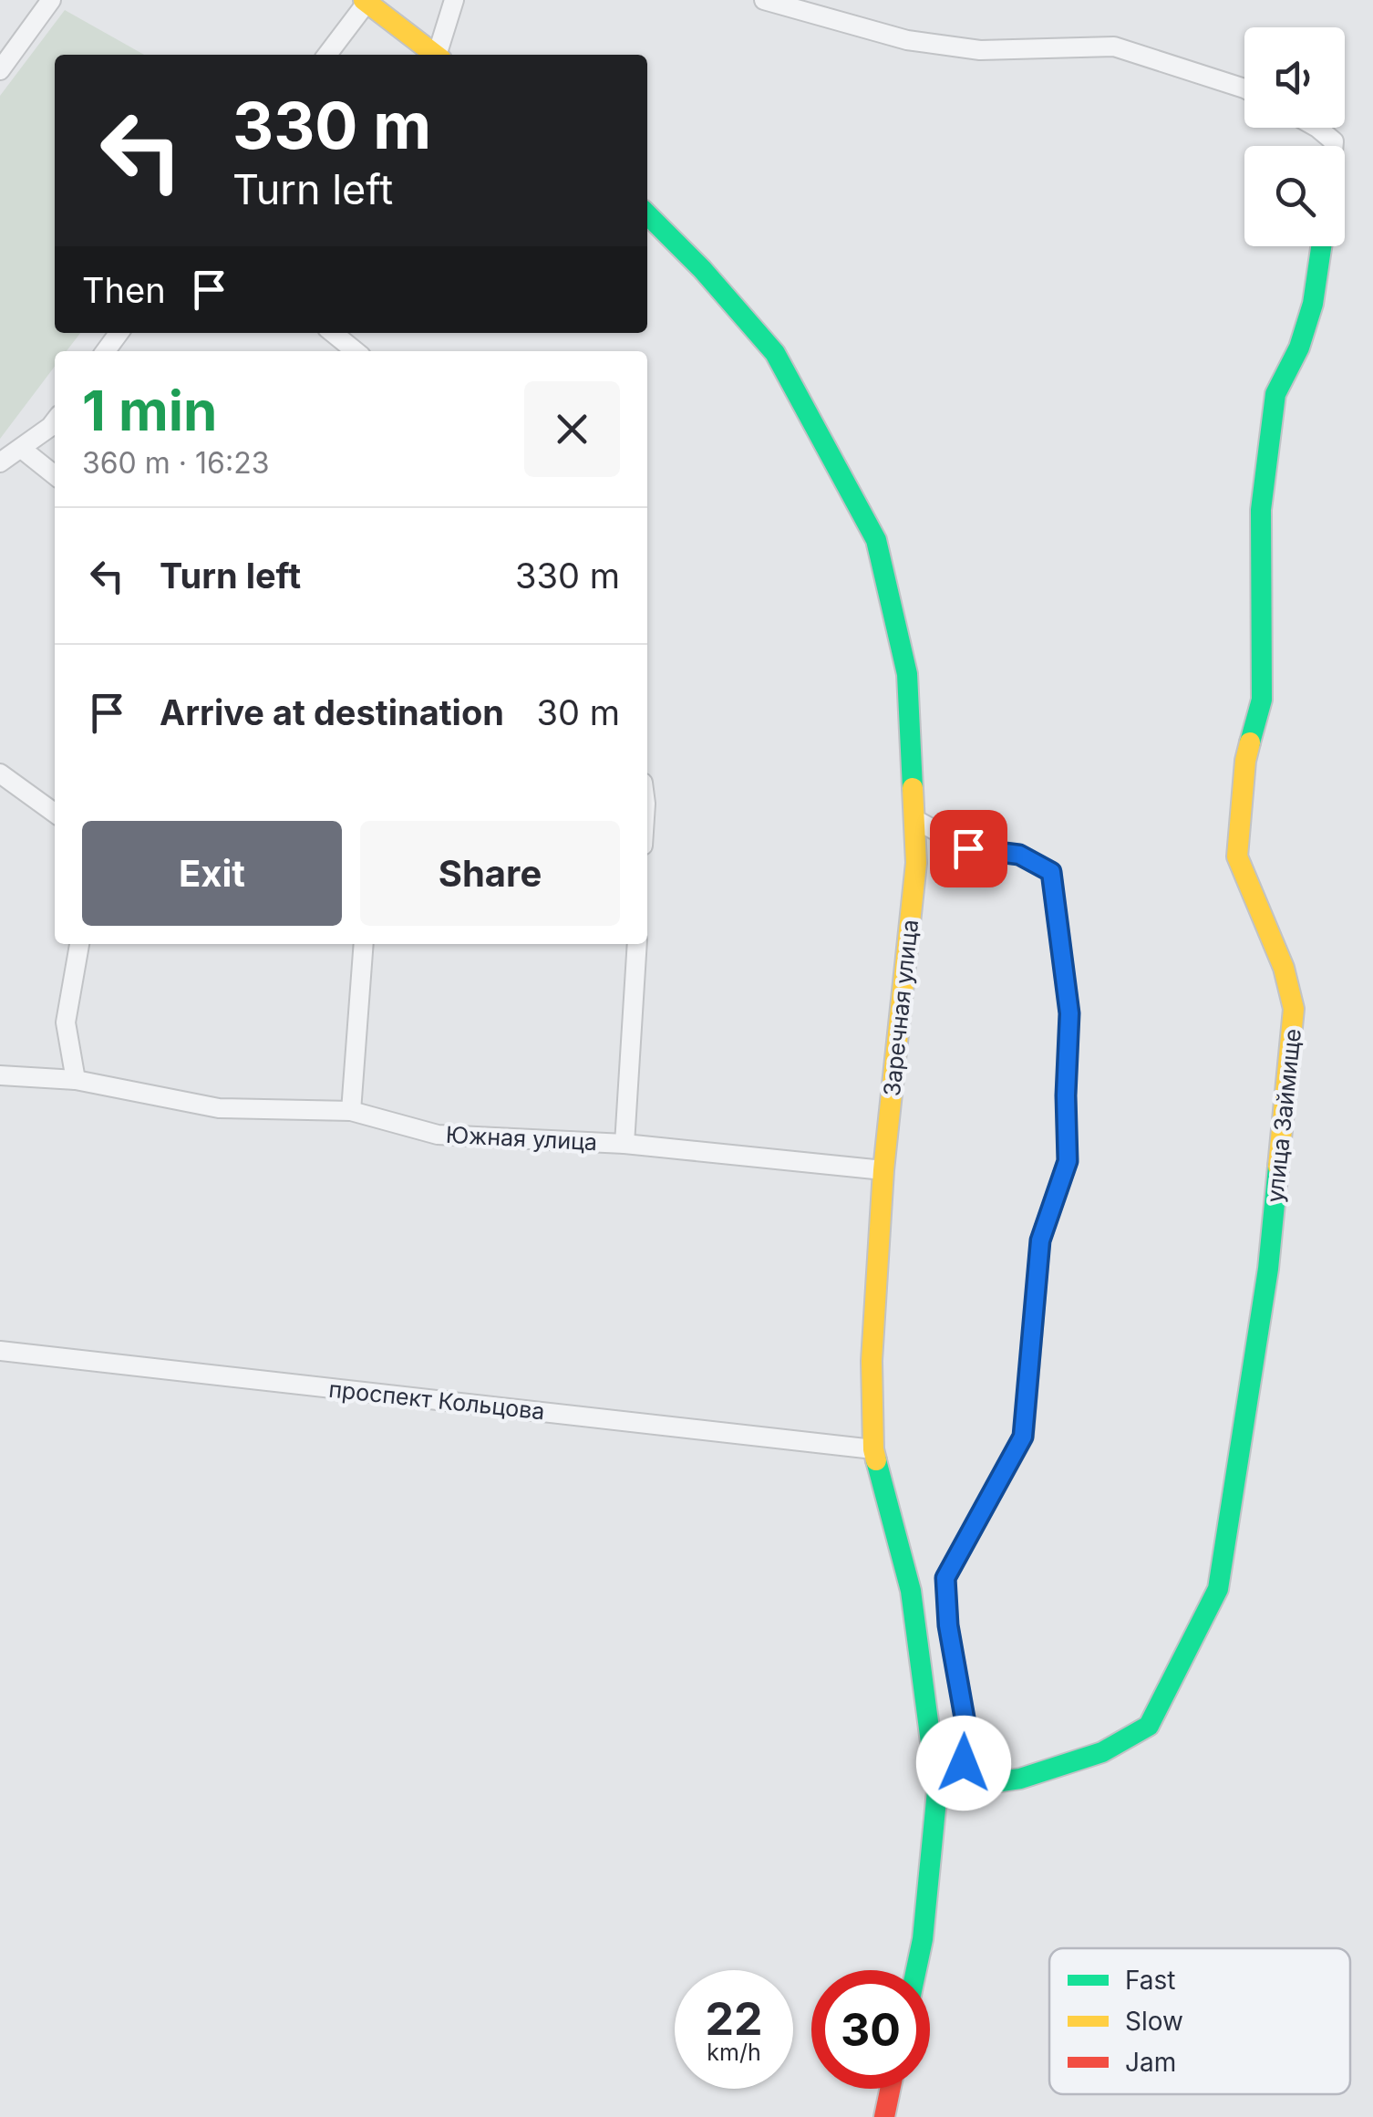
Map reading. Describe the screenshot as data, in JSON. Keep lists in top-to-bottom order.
{
  "streets": {
    "street": [
      "Заречная улица",
      "улица Займище",
      "Южная улица",
      "проспект Кольцова"
    ]
  },
  "crossings": [
    ["Заречная улица", "улица Займище"],
    ["Заречная улица", "Южная улица"],
    ["Заречная улица", "проспект Кольцова"]
  ],
  "legend": ["Fast", "Slow", "Jam"],
  "page": {
    "turn": ["330 m", "Turn left"],
    "then": "Then",
    "heading": ["1 min", "360 m · 16:23"],
    "list": [
      {
        "name": "Turn left",
        "value": "330 m"
      },
      {
        "name": "Arrive at destination",
        "value": "30 m"
      }
    ],
    "buttons": ["Exit", "Share"],
    "speed": "22 km/h",
    "limit": "30"
  }
}
